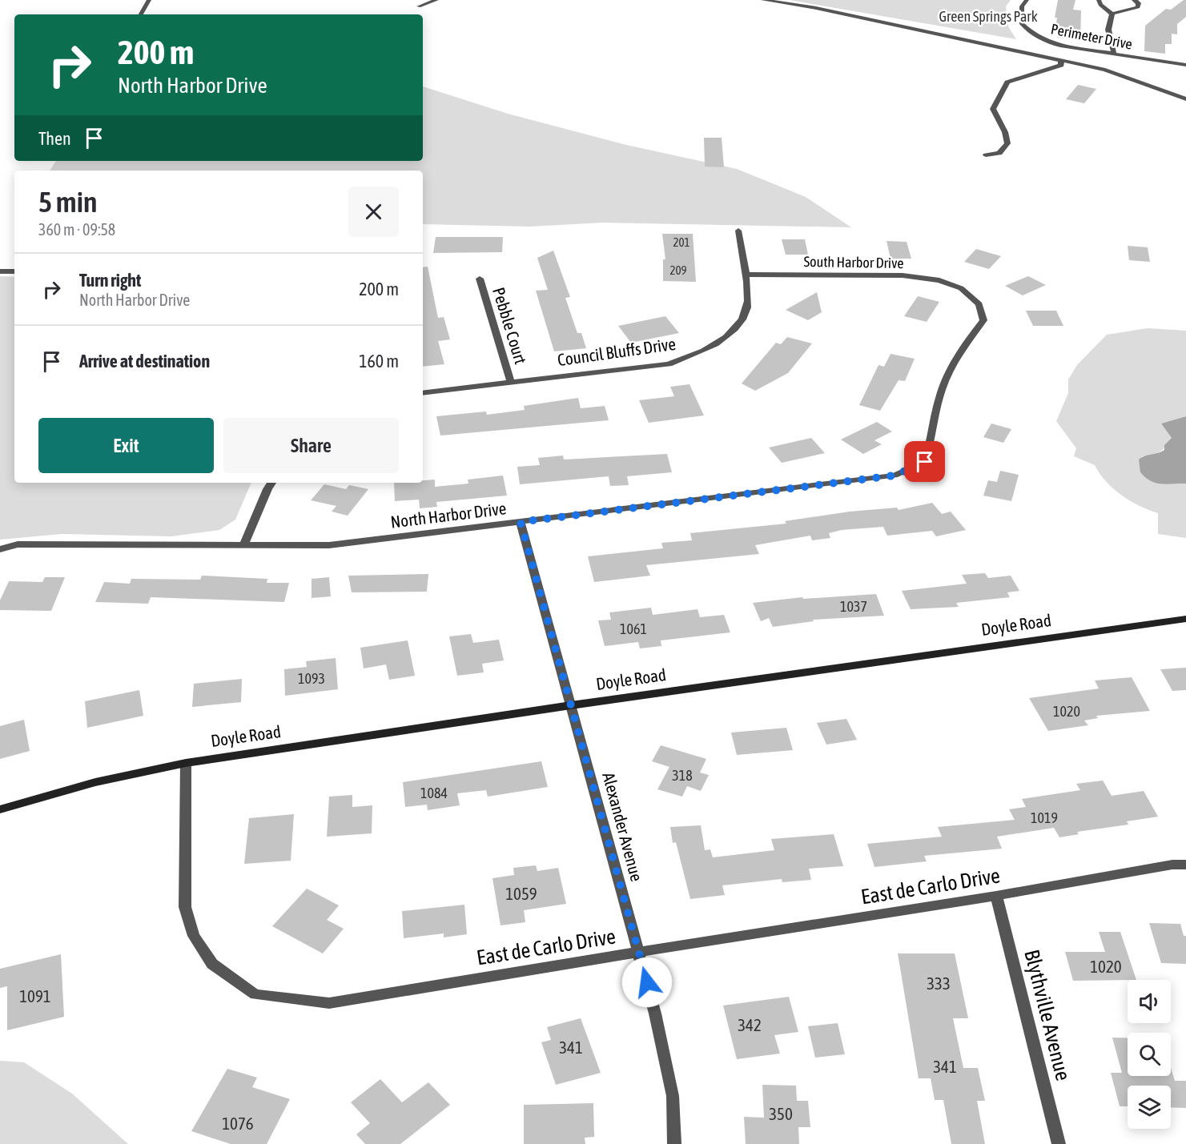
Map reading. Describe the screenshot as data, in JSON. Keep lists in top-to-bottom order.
{
  "streets": {
    "main road": ["Doyle Road"],
    "street": [
      "Perimeter Drive",
      "South Harbor Drive",
      "Pebble Court",
      "Council Bluffs Drive",
      "North Harbor Drive",
      "Alexander Avenue",
      "East de Carlo Drive",
      "Blythville Avenue"
    ]
  },
  "crossings": [
    ["South Harbor Drive", "Council Bluffs Drive"],
    ["South Harbor Drive", "North Harbor Drive"],
    ["Pebble Court", "Council Bluffs Drive"],
    ["North Harbor Drive", "Alexander Avenue"],
    ["Doyle Road", "Alexander Avenue"],
    ["Doyle Road", "East de Carlo Drive"],
    ["Alexander Avenue", "East de Carlo Drive"],
    ["East de Carlo Drive", "Blythville Avenue"]
  ],
  "parks": ["Green Springs Park"],
  "house_numbers": [
    "201",
    "209",
    "1037",
    "1061",
    "1093",
    "1020",
    "318",
    "1084",
    "1019",
    "1059",
    "1020",
    "333",
    "1091",
    "342",
    "341",
    "341",
    "350",
    "1076"
  ],
  "page": {
    "turn": ["200 m", "North Harbor Drive"],
    "then": "Then",
    "heading": ["5 min", "360 m · 09:58"],
    "list": [
      {
        "name": "Turn right",
        "note": "North Harbor Drive",
        "value": "200 m"
      },
      {
        "name": "Arrive at destination",
        "value": "160 m"
      }
    ],
    "buttons": ["Exit", "Share"]
  }
}
